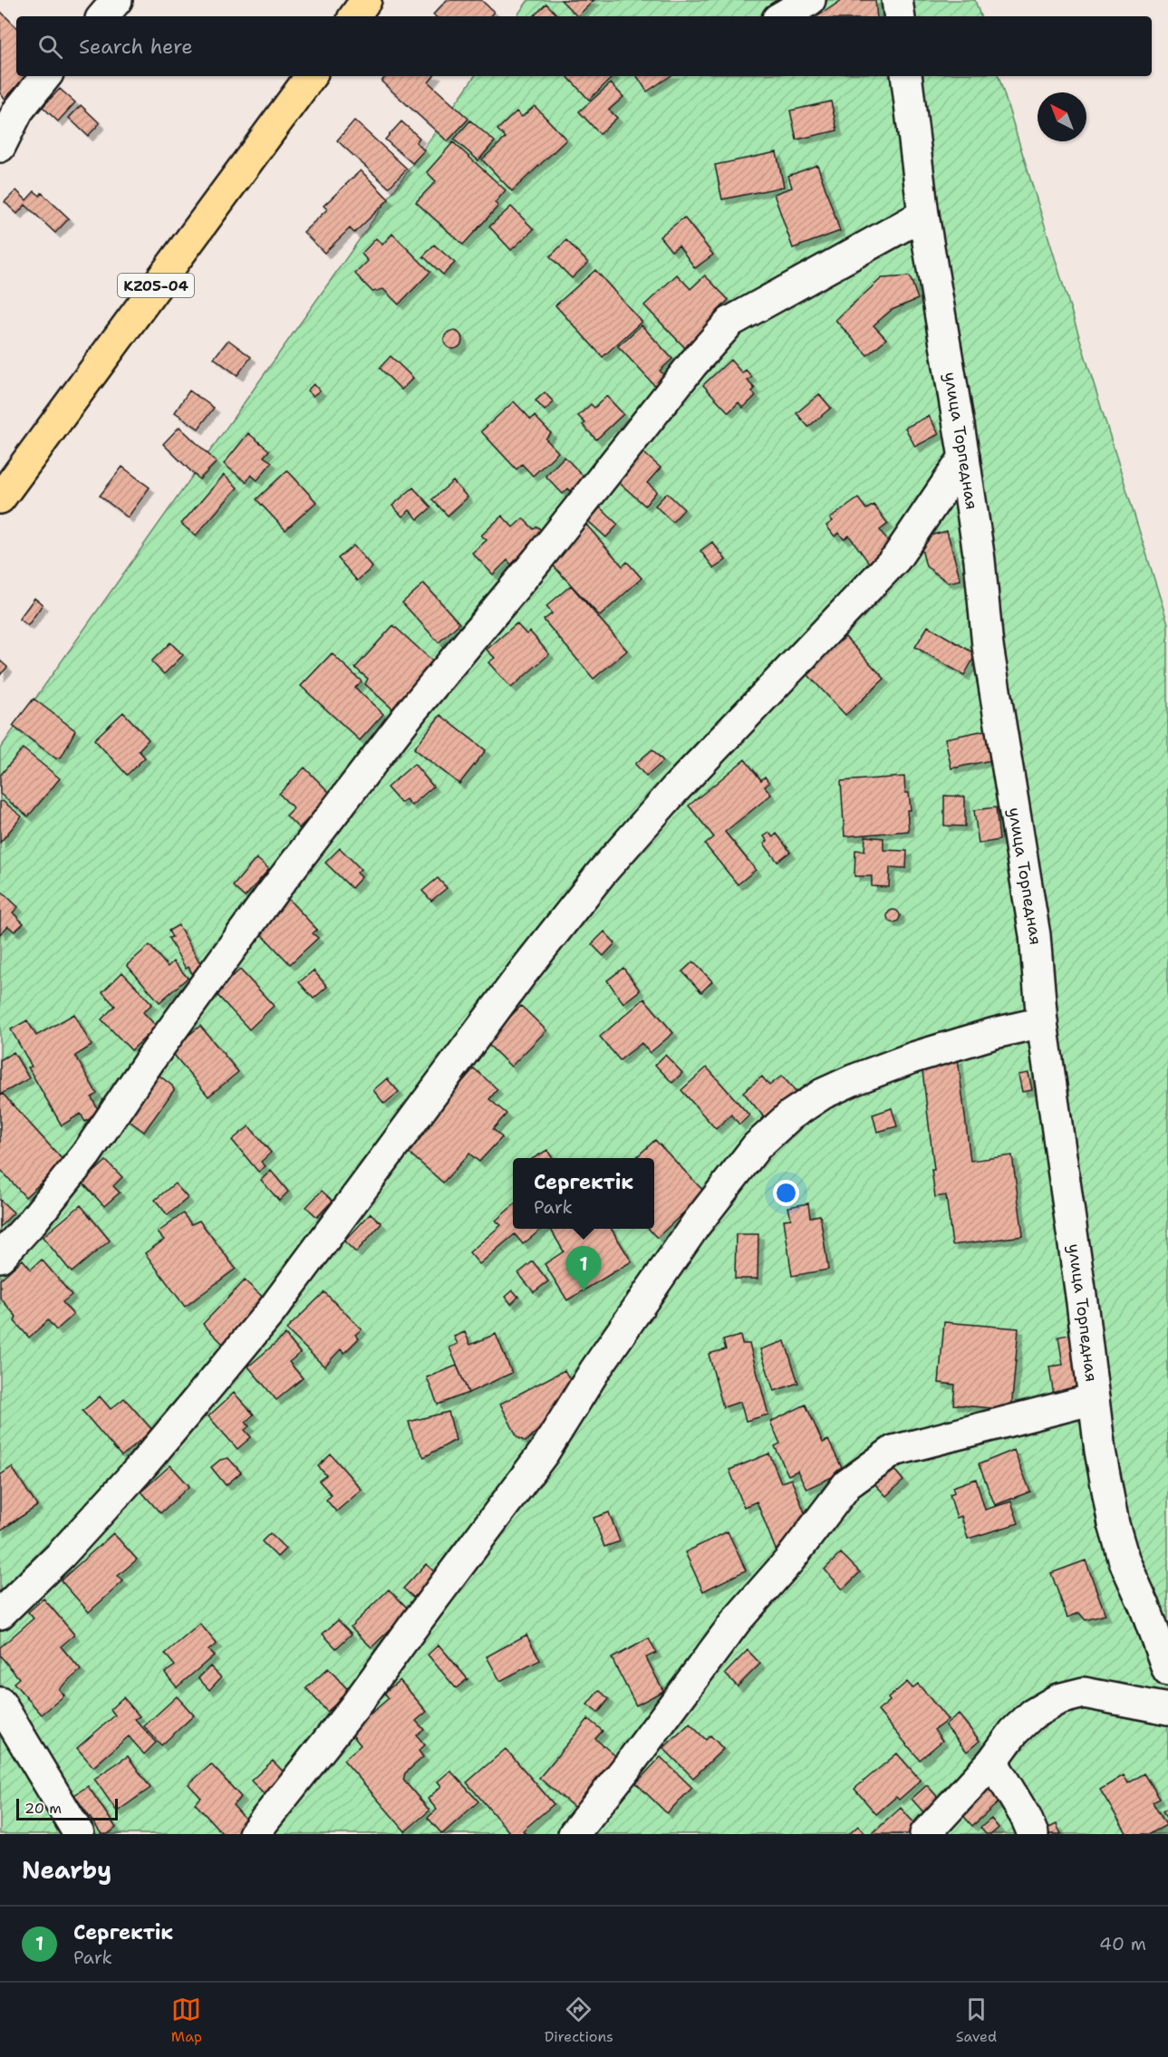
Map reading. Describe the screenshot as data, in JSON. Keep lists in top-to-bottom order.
{
  "streets": {
    "main road": ["KZ05-04"],
    "street": ["улица Торпедная"]
  },
  "scale_bar": "20 m",
  "north": "top left",
  "page": {
    "search": "Search here",
    "popup": ["Сергектік", "Park"],
    "pins": "1",
    "scale": "20 m",
    "heading": "Nearby",
    "list": [
      {
        "mark": "1",
        "name": "Сергектік",
        "note": "Park",
        "value": "40 m"
      }
    ],
    "nav": ["Map", "Directions", "Saved"]
  }
}
